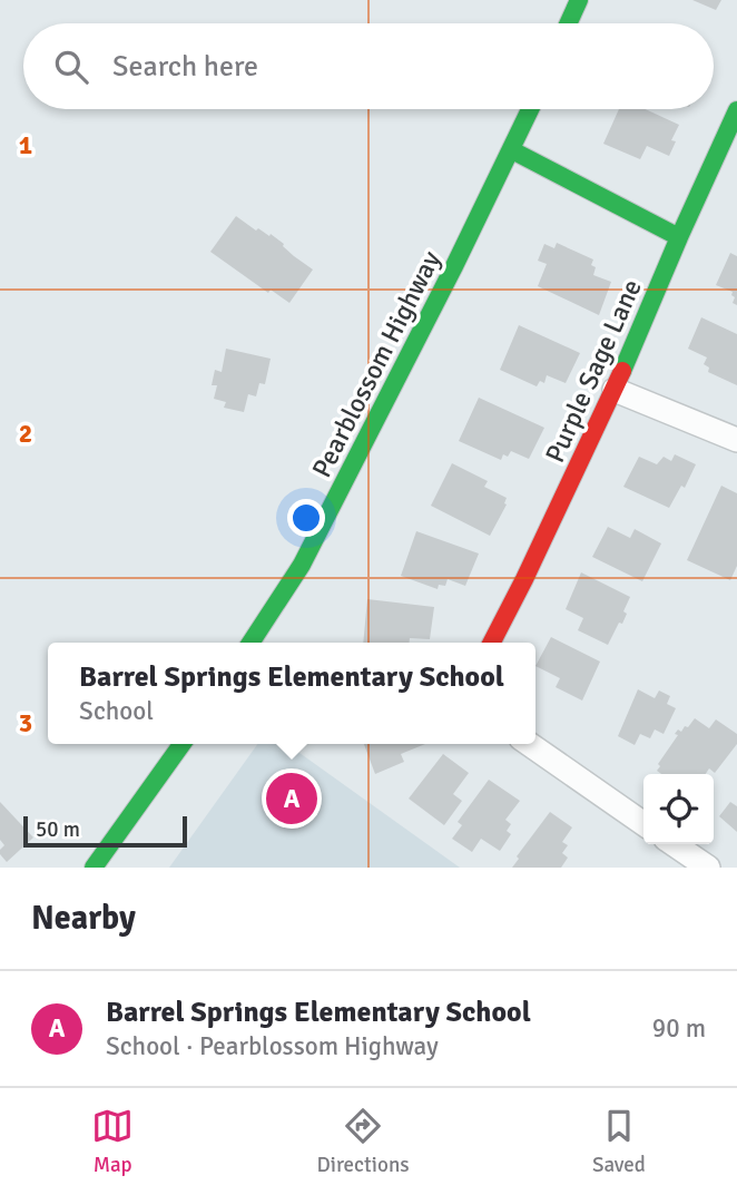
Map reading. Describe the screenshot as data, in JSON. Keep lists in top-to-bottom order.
{
  "streets": {
    "main road": ["Pearblossom Highway", "Purple Sage Lane"]
  },
  "scale_bar": "50 m",
  "page": {
    "search": "Search here",
    "popup": ["Barrel Springs Elementary School", "School"],
    "pins": "A",
    "scale": "50 m",
    "heading": "Nearby",
    "list": [
      {
        "mark": "A",
        "name": "Barrel Springs Elementary School",
        "note": "School · Pearblossom Highway",
        "value": "90 m"
      }
    ],
    "nav": ["Map", "Directions", "Saved"]
  },
  "grid": {
    "rows": ["1", "2", "3"]
  }
}
